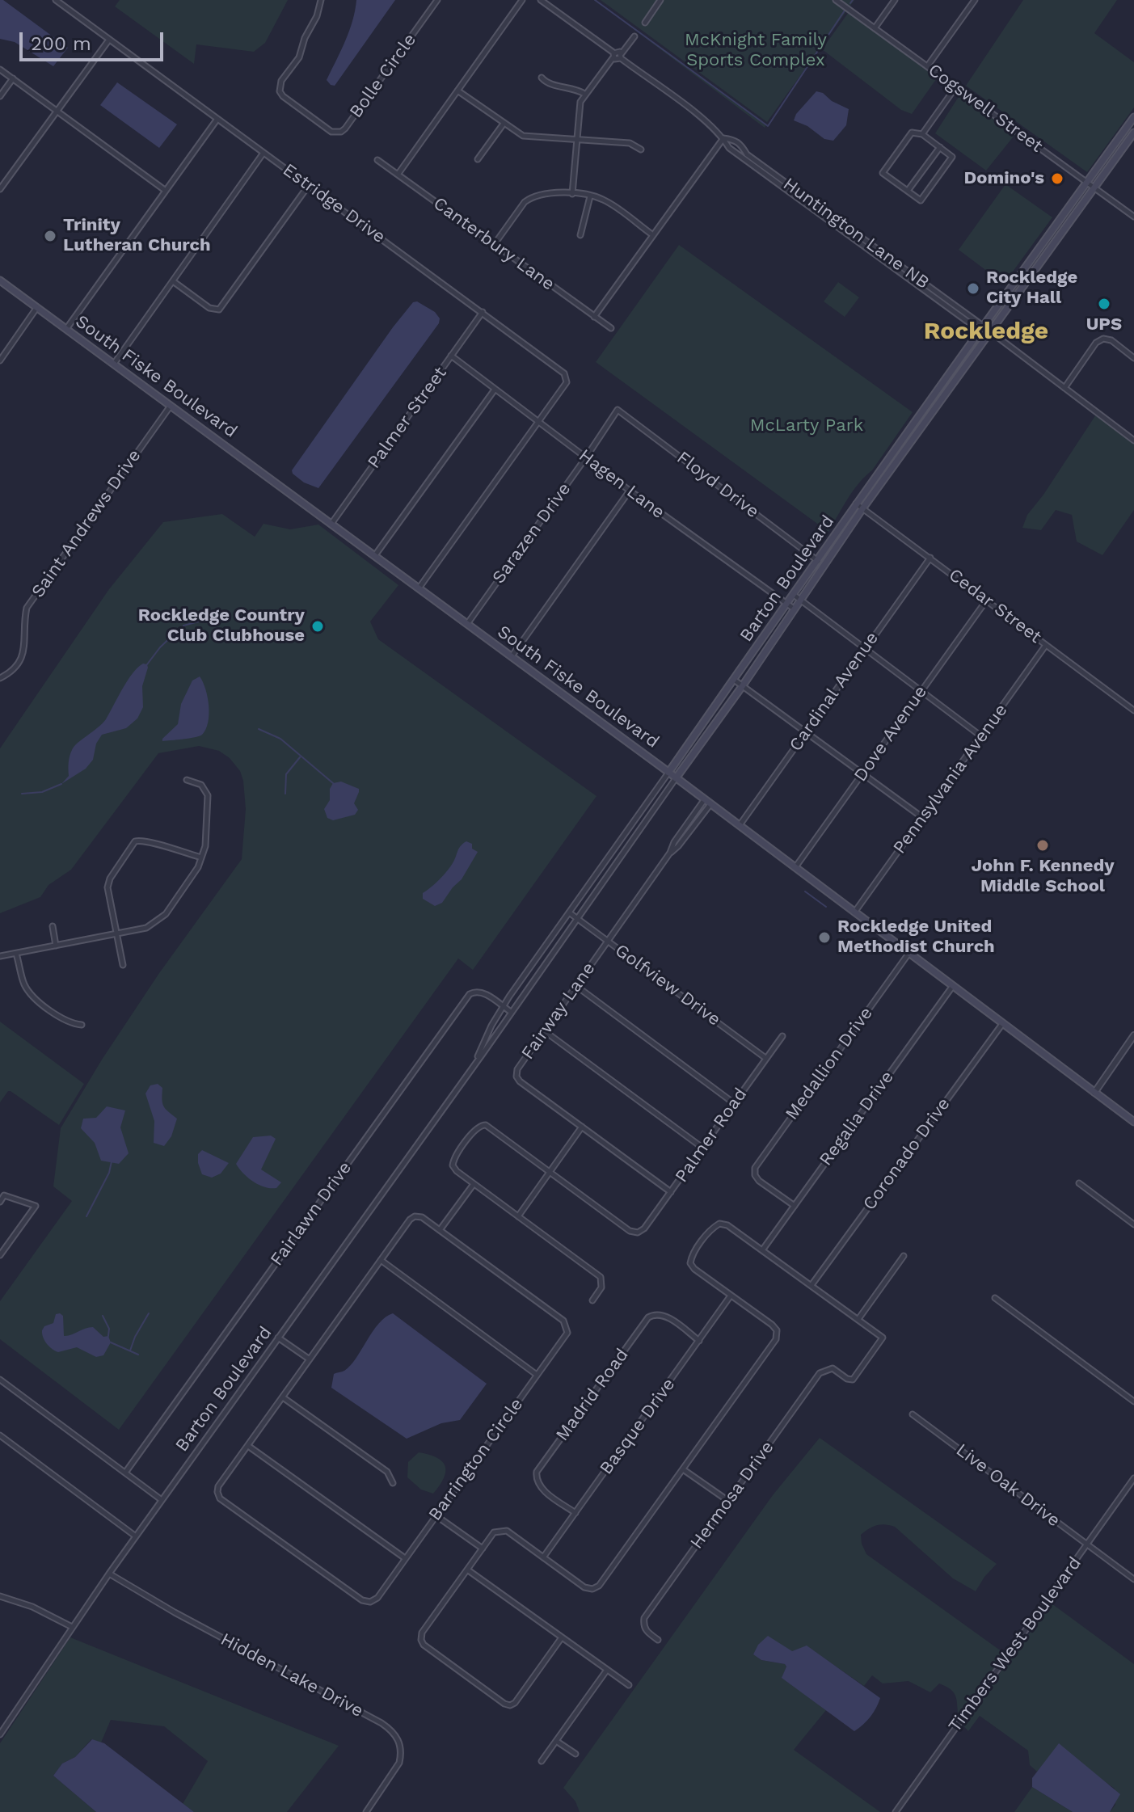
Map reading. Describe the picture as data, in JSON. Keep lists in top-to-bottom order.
{
  "streets": {
    "main road": ["South Fiske Boulevard", "Barton Boulevard"],
    "street": [
      "Bolle Circle",
      "Cogswell Street",
      "Estridge Drive",
      "Huntington Lane NB",
      "Canterbury Lane",
      "Palmer Street",
      "Hagen Lane",
      "Floyd Drive",
      "Saint Andrews Drive",
      "Sarazen Drive",
      "Cedar Street",
      "Cardinal Avenue",
      "Dove Avenue",
      "Pennsylvania Avenue",
      "Golfview Drive",
      "Fairway Lane",
      "Medallion Drive",
      "Regalia Drive",
      "Palmer Road",
      "Coronado Drive",
      "Fairlawn Drive",
      "Madrid Road",
      "Basque Drive",
      "Barrington Circle",
      "Live Oak Drive",
      "Hermosa Drive",
      "Timbers West Boulevard",
      "Hidden Lake Drive"
    ]
  },
  "crossings": [
    ["Cogswell Street", "Barton Boulevard"],
    ["Estridge Drive", "Palmer Street"],
    ["Estridge Drive", "Hagen Lane"],
    ["Huntington Lane NB", "Barton Boulevard"],
    ["South Fiske Boulevard", "Palmer Street"],
    ["South Fiske Boulevard", "Saint Andrews Drive"],
    ["South Fiske Boulevard", "Sarazen Drive"],
    ["South Fiske Boulevard", "Barton Boulevard"],
    ["South Fiske Boulevard", "Cardinal Avenue"],
    ["South Fiske Boulevard", "Dove Avenue"],
    ["South Fiske Boulevard", "Pennsylvania Avenue"],
    ["South Fiske Boulevard", "Fairway Lane"],
    ["South Fiske Boulevard", "Medallion Drive"],
    ["South Fiske Boulevard", "Regalia Drive"],
    ["South Fiske Boulevard", "Coronado Drive"],
    ["Palmer Street", "Hagen Lane"],
    ["Hagen Lane", "Sarazen Drive"],
    ["Hagen Lane", "Barton Boulevard"],
    ["Floyd Drive", "Sarazen Drive"],
    ["Floyd Drive", "Barton Boulevard"],
    ["Barton Boulevard", "Cedar Street"],
    ["Barton Boulevard", "Golfview Drive"],
    ["Barton Boulevard", "Fairlawn Drive"],
    ["Barton Boulevard", "Hidden Lake Drive"],
    ["Cedar Street", "Cardinal Avenue"],
    ["Cedar Street", "Dove Avenue"],
    ["Cedar Street", "Pennsylvania Avenue"],
    ["Golfview Drive", "Fairway Lane"],
    ["Golfview Drive", "Palmer Road"],
    ["Fairway Lane", "Palmer Road"],
    ["Medallion Drive", "Regalia Drive"],
    ["Madrid Road", "Basque Drive"],
    ["Live Oak Drive", "Timbers West Boulevard"]
  ],
  "districts": ["Rockledge"],
  "parks": ["McKnight Family Sports Complex", "McLarty Park"],
  "places": [
    "Domino's",
    "Trinity Lutheran Church",
    "Rockledge City Hall",
    "UPS",
    "Rockledge Country Club Clubhouse",
    "John F. Kennedy Middle School",
    "Rockledge United Methodist Church"
  ],
  "scale_bar": "200 m"
}
